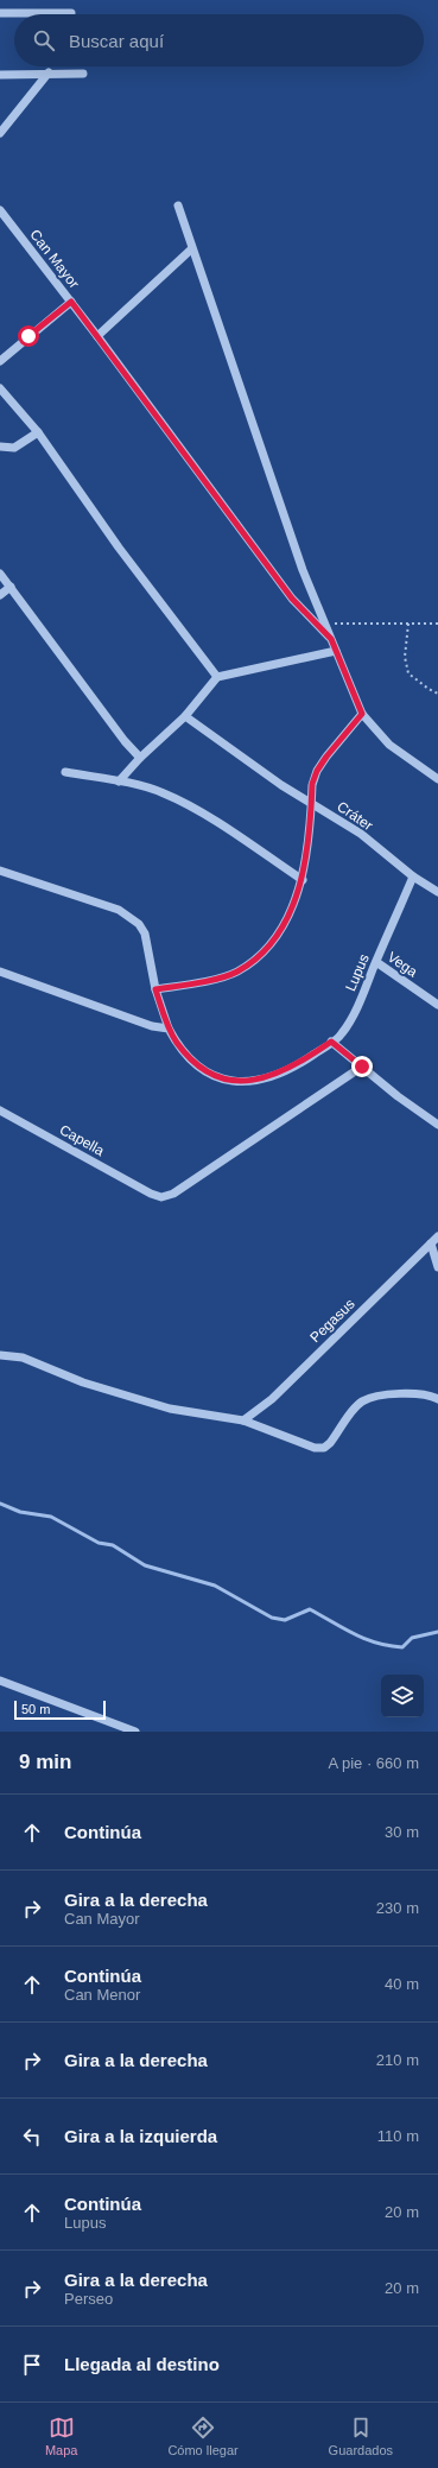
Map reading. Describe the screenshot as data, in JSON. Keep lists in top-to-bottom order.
{
  "streets": {
    "street": [
      "Can Mayor",
      "Cráter",
      "Vega",
      "Lupus",
      "Capella",
      "Pegasus"
    ]
  },
  "crossings": [
    ["Cráter", "Lupus"],
    ["Vega", "Lupus"]
  ],
  "scale_bar": "50 m",
  "page": {
    "search": "Buscar aquí",
    "scale": "50 m",
    "heading": ["9 min", "A pie · 660 m"],
    "list": [
      ["Continúa", "30 m"],
      ["Gira a la derecha", "Can Mayor", "230 m"],
      ["Continúa", "Can Menor", "40 m"],
      ["Gira a la derecha", "210 m"],
      ["Gira a la izquierda", "110 m"],
      ["Continúa", "Lupus", "20 m"],
      ["Gira a la derecha", "Perseo", "20 m"],
      "Llegada al destino"
    ],
    "nav": ["Mapa", "Cómo llegar", "Guardados"]
  }
}
